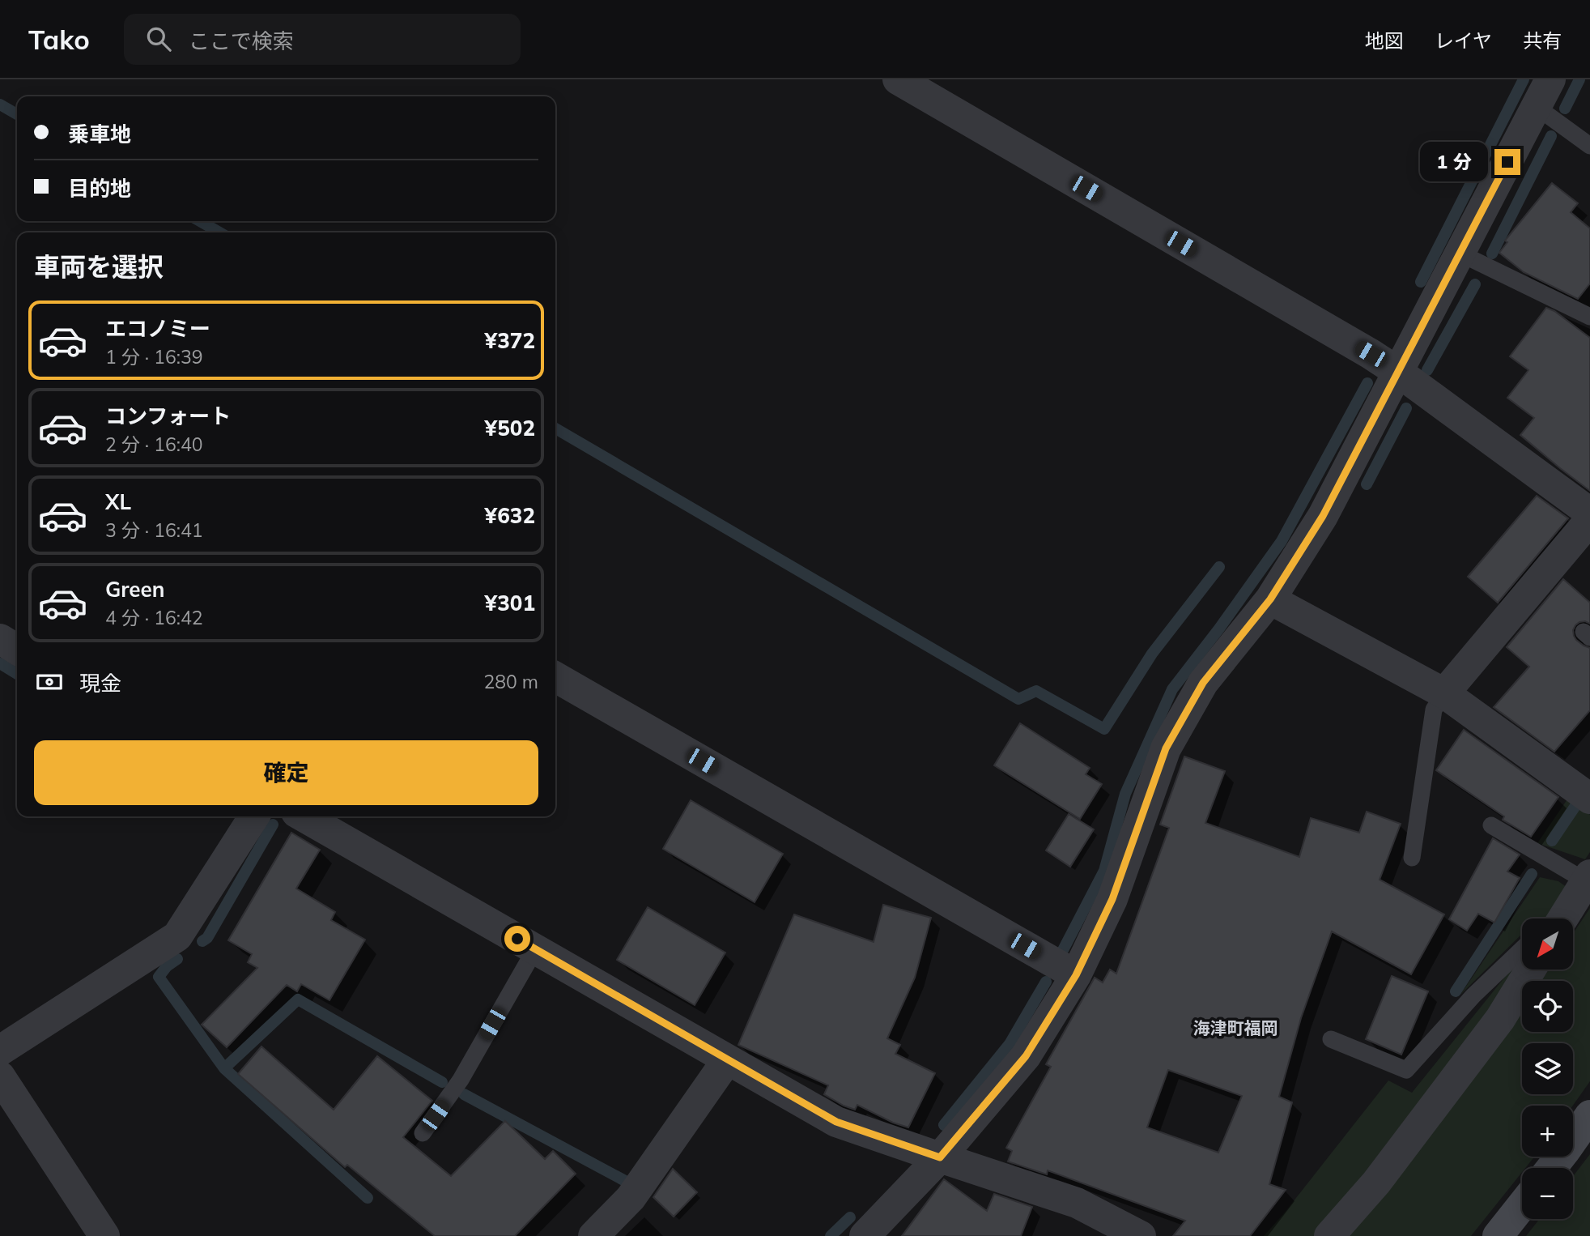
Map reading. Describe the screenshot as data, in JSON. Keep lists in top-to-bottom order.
{
  "districts": ["海津町福岡"],
  "north": "bottom left",
  "page": {
    "header": "Tako",
    "search": "ここで検索",
    "nav": ["地図", "レイヤ", "共有"],
    "banner": ["乗車地", "目的地"],
    "bubble": "1 分",
    "heading": "車両を選択",
    "list": [
      {
        "name": "エコノミー",
        "note": "1 分 · 16:39",
        "value": "¥372"
      },
      {
        "name": "コンフォート",
        "note": "2 分 · 16:40",
        "value": "¥502"
      },
      {
        "name": "XL",
        "note": "3 分 · 16:41",
        "value": "¥632"
      },
      {
        "name": "Green",
        "note": "4 分 · 16:42",
        "value": "¥301"
      }
    ],
    "pay": ["現金", "280 m"],
    "buttons": "確定",
    "map_buttons": ["+", "−"]
  }
}
